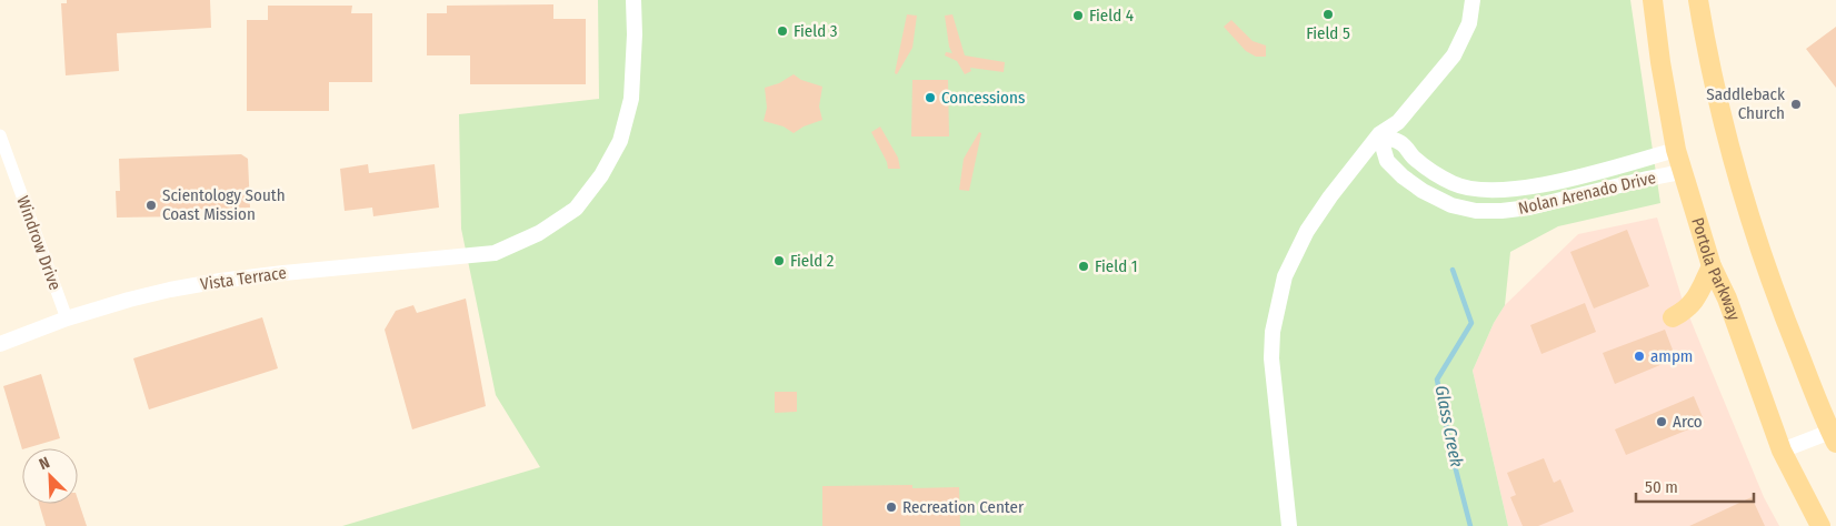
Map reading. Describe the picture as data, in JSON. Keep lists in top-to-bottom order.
{
  "streets": {
    "main road": ["Portola Parkway"],
    "street": ["Nolan Arenado Drive", "Windrow Drive", "Vista Terrace"]
  },
  "crossings": [
    ["Nolan Arenado Drive", "Portola Parkway"],
    ["Windrow Drive", "Vista Terrace"]
  ],
  "water": ["Glass Creek"],
  "places": [
    "Field 5",
    "Field 4",
    "Field 3",
    "Concessions",
    "Saddleback Church",
    "Scientology South Coast Mission",
    "Field 2",
    "Field 1",
    "ampm",
    "Arco",
    "Recreation Center"
  ],
  "scale_bar": "50 m",
  "north": "top left"
}
